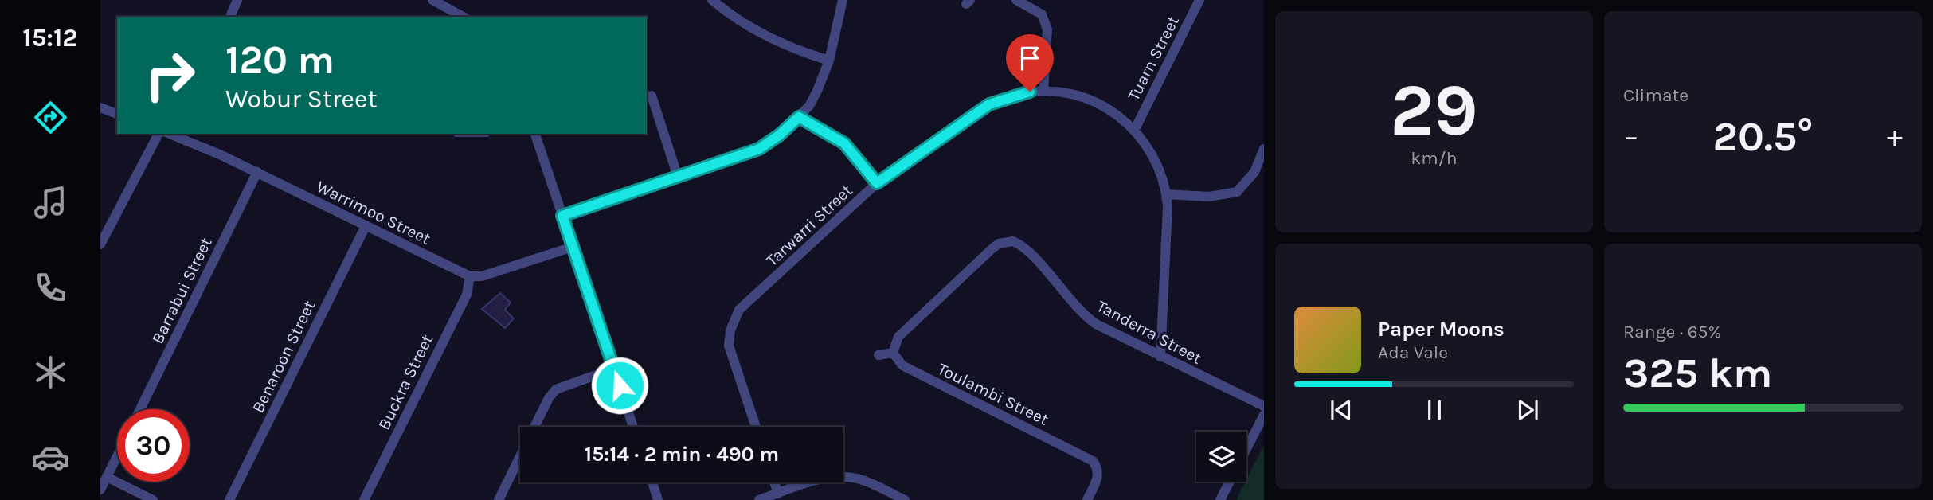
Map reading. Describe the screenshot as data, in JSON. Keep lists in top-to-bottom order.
{
  "streets": {
    "street": [
      "Tuarn Street",
      "Warrimoo Street",
      "Tarwarri Street",
      "Barrabui Street",
      "Tanderra Street",
      "Benaroon Street",
      "Buckra Street",
      "Toulambi Street"
    ]
  },
  "crossings": [
    ["Tuarn Street", "Tarwarri Street"],
    ["Warrimoo Street", "Barrabui Street"],
    ["Warrimoo Street", "Benaroon Street"],
    ["Warrimoo Street", "Buckra Street"],
    ["Tarwarri Street", "Tanderra Street"],
    ["Tanderra Street", "Toulambi Street"]
  ],
  "page": {
    "tabs": "15:12",
    "tile": [
      ["29", "km/h"],
      "Climate",
      ["Range · 65%", "325 km"]
    ],
    "turn": ["120 m", "Wobur Street"],
    "heat": ["−", "20.5°", "+"],
    "song": ["Paper Moons", "Ada Vale"],
    "limit": "30",
    "trip": "15:14 · 2 min · 490 m"
  }
}
